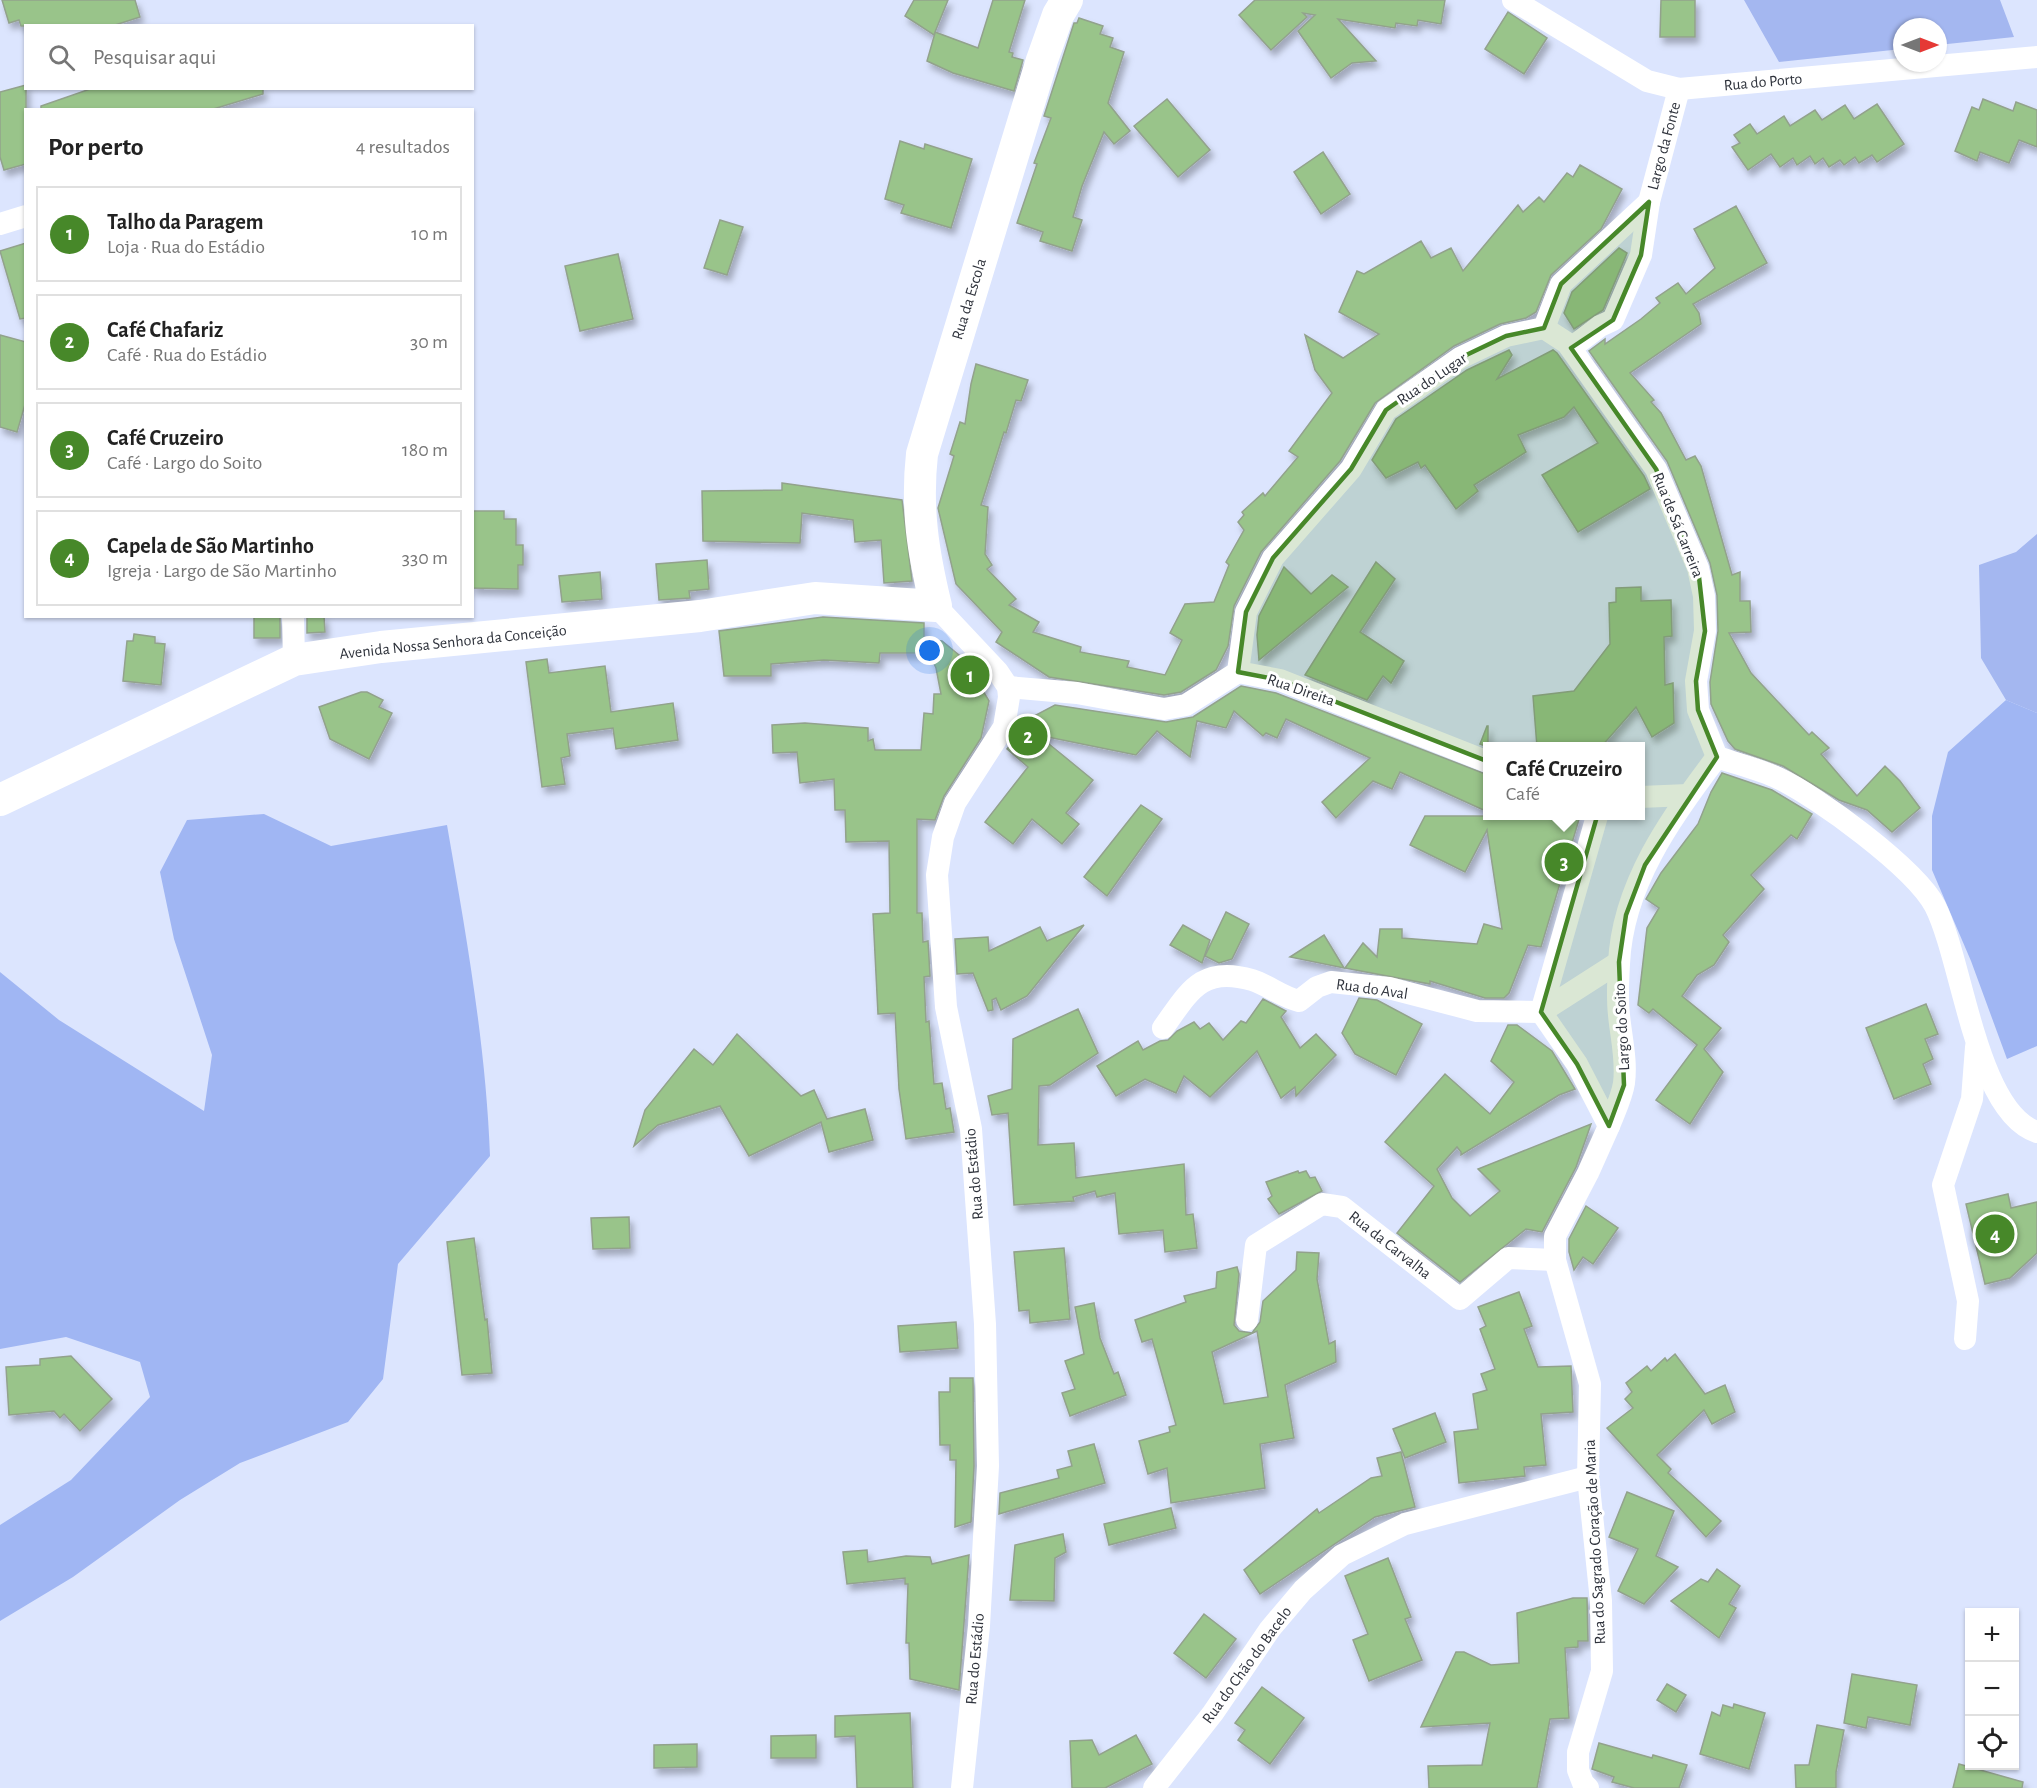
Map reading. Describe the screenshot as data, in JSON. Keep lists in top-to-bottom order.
{
  "streets": {
    "street": [
      "Rua do Porto",
      "Largo da Fonte",
      "Rua da Escola",
      "Rua do Lugar",
      "Rua de Sá Carreira",
      "Avenida Nossa Senhora da Conceição",
      "Rua Direita",
      "Rua do Aval",
      "Largo do Soito",
      "Rua do Estádio",
      "Rua da Carvalha",
      "Rua do Sagrado Coração de Maria",
      "Rua do Chão do Bacelo"
    ]
  },
  "crossings": [
    ["Rua do Porto", "Largo da Fonte"],
    ["Largo da Fonte", "Rua de Sá Carreira"],
    ["Rua da Escola", "Avenida Nossa Senhora da Conceição"],
    ["Rua do Lugar", "Rua de Sá Carreira"],
    ["Rua do Lugar", "Rua Direita"],
    ["Rua de Sá Carreira", "Largo do Soito"],
    ["Largo do Soito", "Rua do Sagrado Coração de Maria"],
    ["Rua da Carvalha", "Rua do Sagrado Coração de Maria"],
    ["Rua do Sagrado Coração de Maria", "Rua do Chão do Bacelo"]
  ],
  "north": "right",
  "page": {
    "search": "Pesquisar aqui",
    "heading": ["Por perto", "4 resultados"],
    "list": [
      {
        "mark": "1",
        "name": "Talho da Paragem",
        "note": "Loja · Rua do Estádio",
        "value": "10 m"
      },
      {
        "mark": "2",
        "name": "Café Chafariz",
        "note": "Café · Rua do Estádio",
        "value": "30 m"
      },
      {
        "mark": "3",
        "name": "Café Cruzeiro",
        "note": "Café · Largo do Soito",
        "value": "180 m"
      },
      {
        "mark": "4",
        "name": "Capela de São Martinho",
        "note": "Igreja · Largo de São Martinho",
        "value": "330 m"
      }
    ],
    "pins": [
      "1",
      "2",
      "3",
      "4"
    ],
    "popup": ["Café Cruzeiro", "Café"],
    "map_buttons": ["+", "−"]
  }
}
